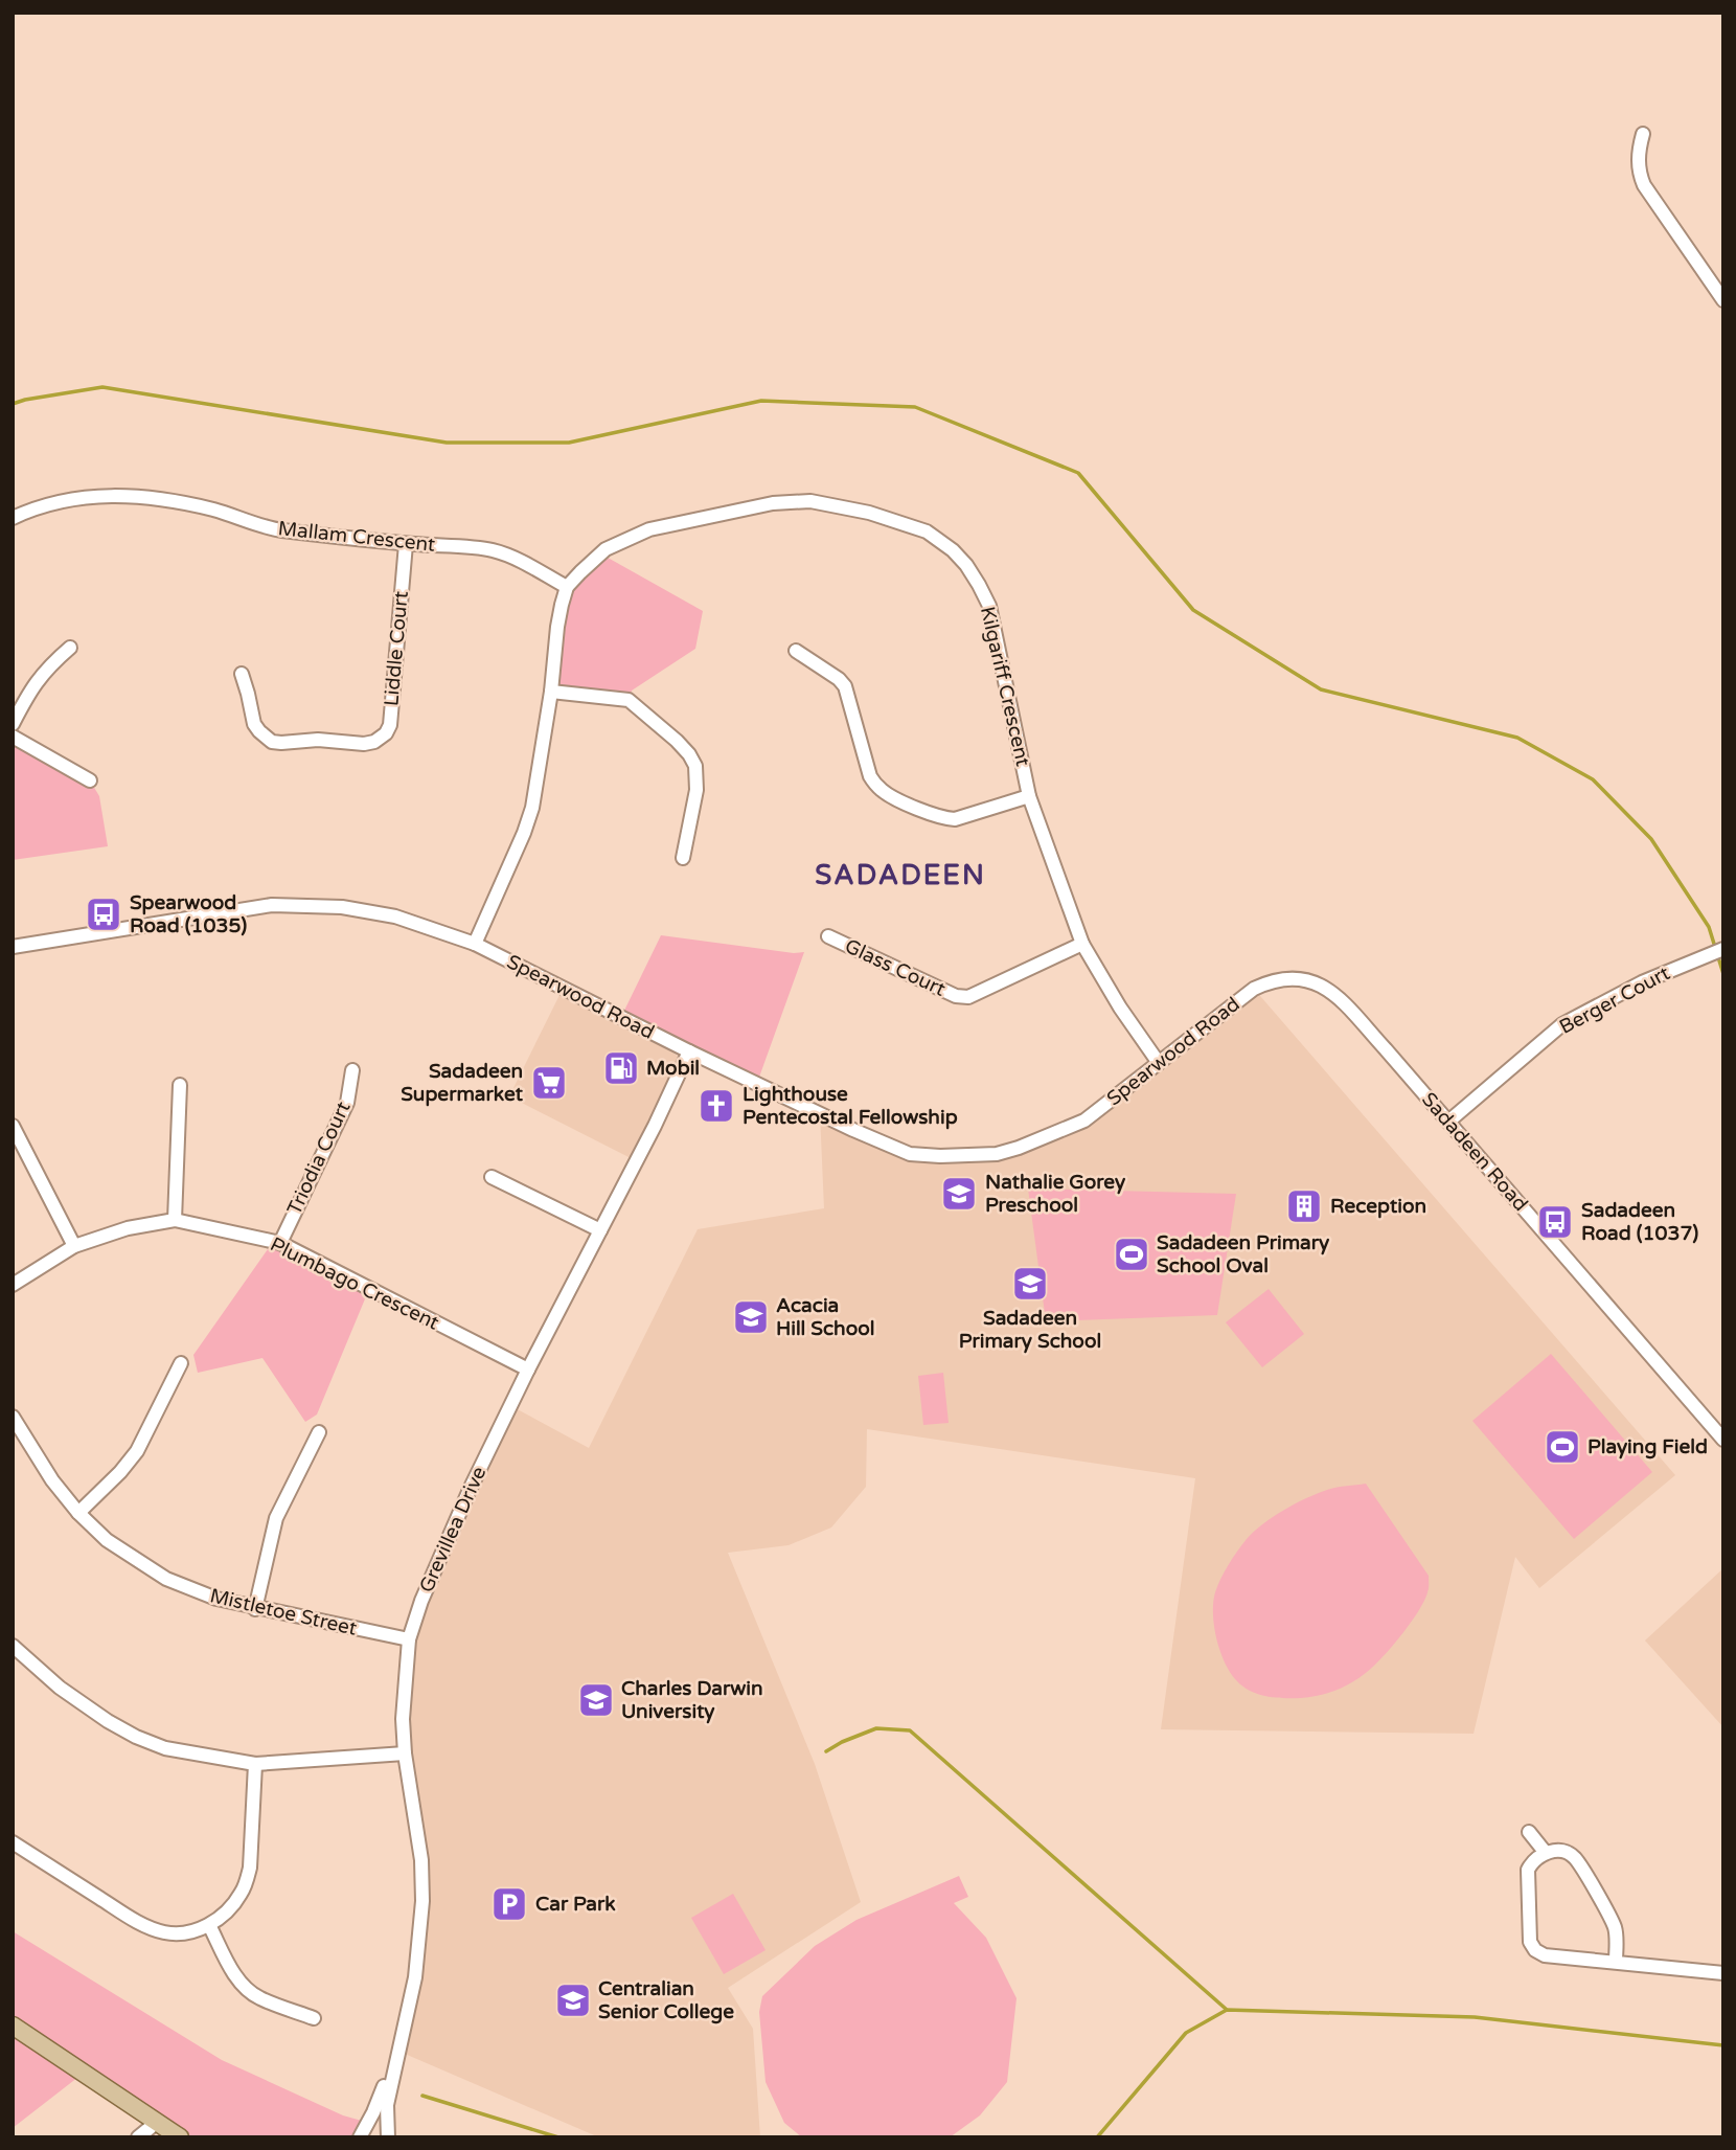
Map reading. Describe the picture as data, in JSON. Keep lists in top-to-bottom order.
{
  "streets": {
    "street": [
      "Mallam Crescent",
      "Liddle Court",
      "Kilgariff Crescent",
      "Glass Court",
      "Spearwood Road",
      "Berger Court",
      "Sadadeen Road",
      "Triodia Court",
      "Plumbago Crescent",
      "Grevillea Drive",
      "Mistletoe Street"
    ]
  },
  "crossings": [
    ["Mallam Crescent", "Liddle Court"],
    ["Mallam Crescent", "Kilgariff Crescent"],
    ["Kilgariff Crescent", "Glass Court"],
    ["Kilgariff Crescent", "Spearwood Road"],
    ["Spearwood Road", "Sadadeen Road"],
    ["Spearwood Road", "Grevillea Drive"],
    ["Berger Court", "Sadadeen Road"],
    ["Triodia Court", "Plumbago Crescent"],
    ["Plumbago Crescent", "Grevillea Drive"],
    ["Grevillea Drive", "Mistletoe Street"]
  ],
  "districts": ["SADADEEN"],
  "places": {
    "bus stop": ["Spearwood Road (1035)", "Sadadeen Road (1037)"],
    "fuel station": ["Mobil"],
    "supermarket": ["Sadadeen Supermarket"],
    "church": ["Lighthouse Pentecostal Fellowship"],
    "school or university": [
      "Nathalie Gorey Preschool",
      "Sadadeen Primary School",
      "Acacia Hill School",
      "Charles Darwin University",
      "Centralian Senior College"
    ],
    "building": ["Reception"],
    "sports": ["Sadadeen Primary School Oval", "Playing Field"],
    "parking": ["Car Park"]
  }
}
